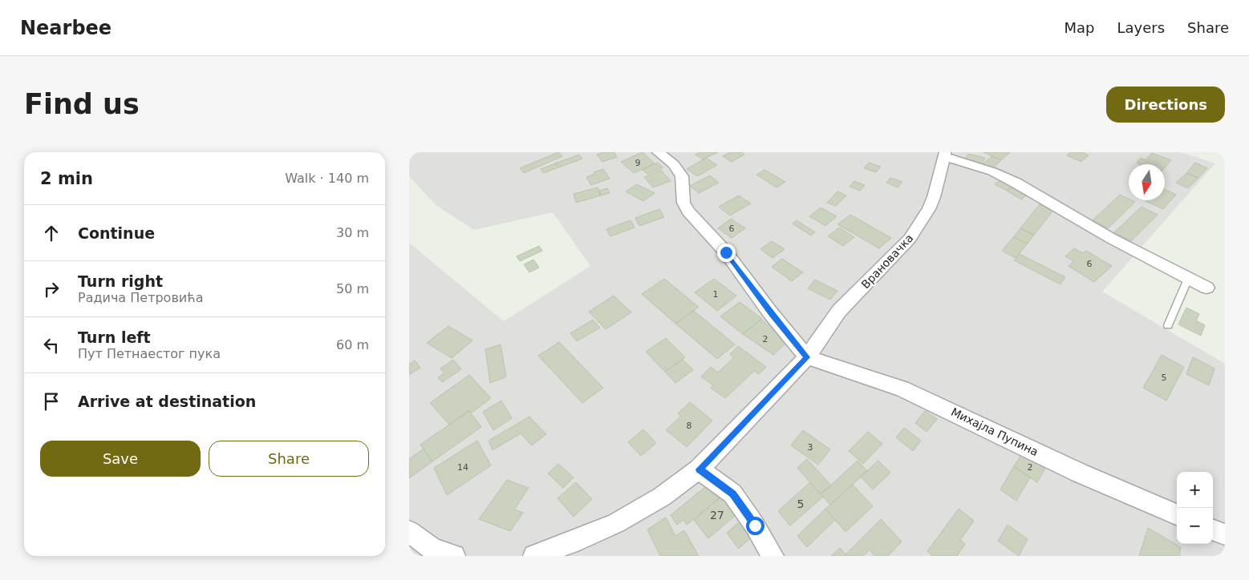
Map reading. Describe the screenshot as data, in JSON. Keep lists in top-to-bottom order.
{
  "streets": {
    "street": ["Врановачка", "Михајла Пупина"]
  },
  "crossings": [
    ["Врановачка", "Михајла Пупина"]
  ],
  "house_numbers": [
    "9",
    "6",
    "6",
    "1",
    "2",
    "5",
    "8",
    "3",
    "14",
    "2",
    "5",
    "27"
  ],
  "north": "bottom",
  "page": {
    "header": "Nearbee",
    "nav": ["Map", "Layers", "Share"],
    "buttons": [
      "Directions",
      ["Save", "Share"]
    ],
    "title": "Find us",
    "heading": ["2 min", "Walk · 140 m"],
    "list": [
      ["Continue", "30 m"],
      ["Turn right", "Радича Петровића", "50 m"],
      ["Turn left", "Пут Петнаестог пука", "60 m"],
      "Arrive at destination"
    ],
    "map_buttons": ["+", "−"]
  }
}
